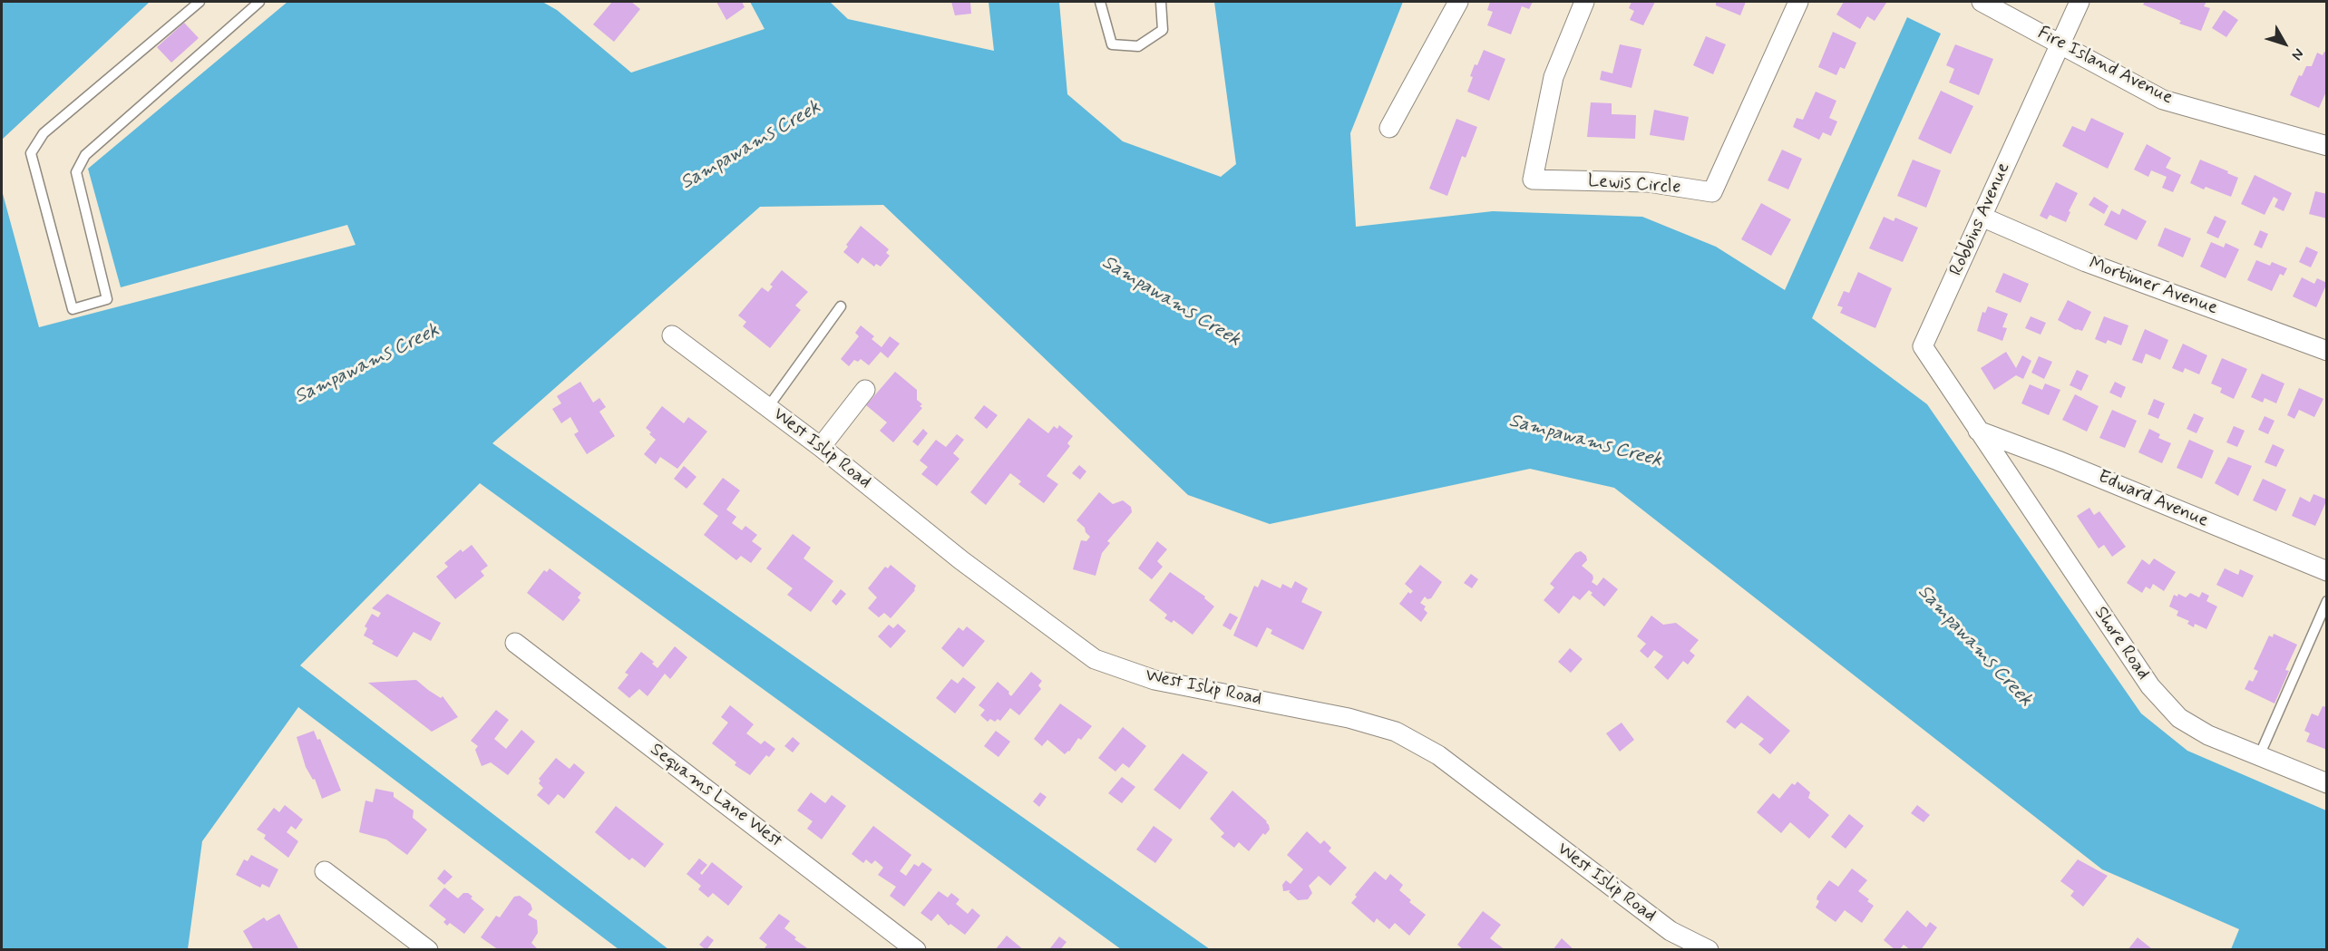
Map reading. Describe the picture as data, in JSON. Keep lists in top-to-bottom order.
{
  "streets": {
    "street": [
      "Fire Island Avenue",
      "Lewis Circle",
      "Robbins Avenue",
      "Mortimer Avenue",
      "West Islip Road",
      "Edward Avenue",
      "Shore Road",
      "Sequams Lane West"
    ]
  },
  "crossings": [
    ["Fire Island Avenue", "Robbins Avenue"],
    ["Robbins Avenue", "Mortimer Avenue"],
    ["Robbins Avenue", "Edward Avenue"],
    ["Robbins Avenue", "Shore Road"],
    ["Edward Avenue", "Shore Road"]
  ],
  "water": ["Sampawams Creek"],
  "north": "bottom right"
}
